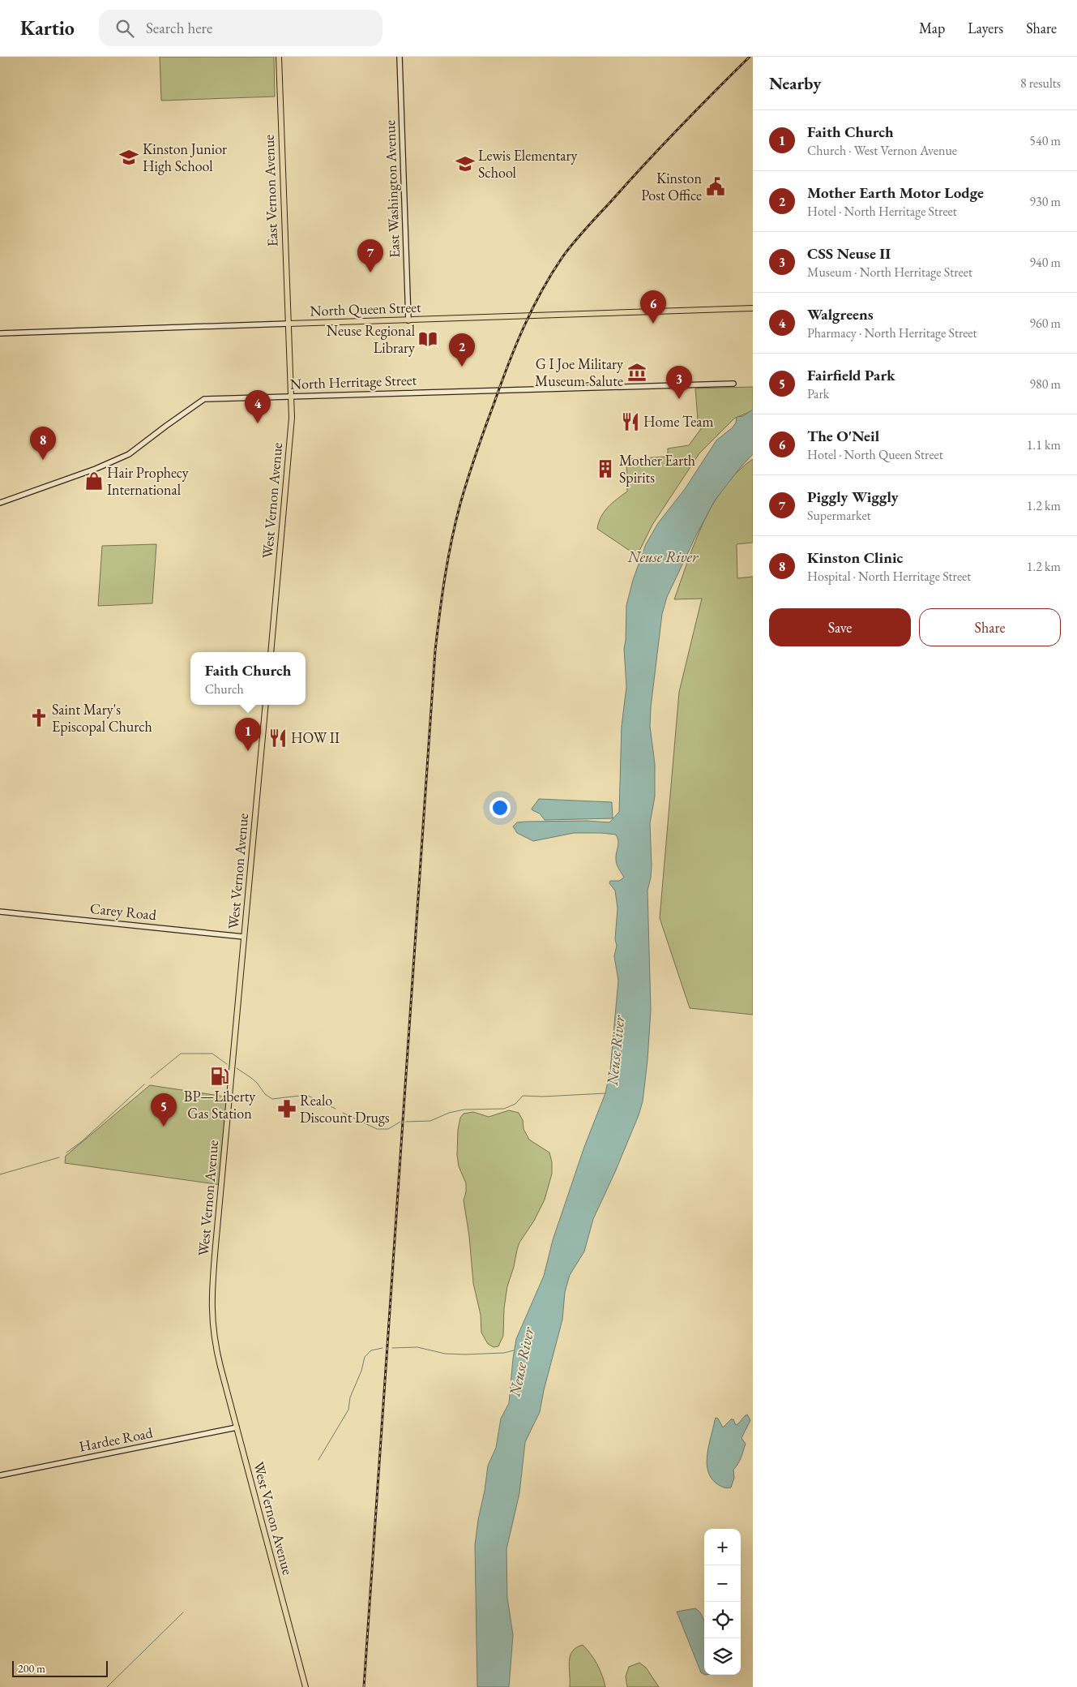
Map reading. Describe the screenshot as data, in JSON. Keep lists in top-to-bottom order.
{
  "streets": {
    "main road": ["East Vernon Avenue", "North Queen Street", "West Vernon Avenue"],
    "street": [
      "East Washington Avenue",
      "North Herritage Street",
      "Carey Road",
      "Hardee Road"
    ]
  },
  "crossings": [
    ["East Washington Avenue", "North Queen Street"],
    ["East Vernon Avenue", "North Queen Street"],
    ["East Vernon Avenue", "West Vernon Avenue"],
    ["North Queen Street", "West Vernon Avenue"],
    ["North Herritage Street", "West Vernon Avenue"],
    ["West Vernon Avenue", "Carey Road"],
    ["West Vernon Avenue", "Hardee Road"]
  ],
  "water": ["Neuse River"],
  "places": {
    "school or university": ["Kinston Junior High School", "Lewis Elementary School"],
    "public building": ["Kinston Post Office"],
    "library": ["Neuse Regional Library"],
    "museum": ["G I Joe Military Museum-Salute"],
    "restaurant": ["Home Team", "HOW II"],
    "building": ["Mother Earth Spirits"],
    "shop": ["Hair Prophecy International"],
    "church": ["Saint Mary's Episcopal Church"],
    "fuel station": ["BP—Liberty Gas Station"],
    "pharmacy": ["Realo Discount Drugs"]
  },
  "scale_bar": "200 m",
  "page": {
    "header": "Kartio",
    "search": "Search here",
    "nav": ["Map", "Layers", "Share"],
    "heading": ["Nearby", "8 results"],
    "list": [
      {
        "mark": "1",
        "name": "Faith Church",
        "note": "Church · West Vernon Avenue",
        "value": "540 m"
      },
      {
        "mark": "2",
        "name": "Mother Earth Motor Lodge",
        "note": "Hotel · North Herritage Street",
        "value": "930 m"
      },
      {
        "mark": "3",
        "name": "CSS Neuse II",
        "note": "Museum · North Herritage Street",
        "value": "940 m"
      },
      {
        "mark": "4",
        "name": "Walgreens",
        "note": "Pharmacy · North Herritage Street",
        "value": "960 m"
      },
      {
        "mark": "5",
        "name": "Fairfield Park",
        "note": "Park",
        "value": "980 m"
      },
      {
        "mark": "6",
        "name": "The O'Neil",
        "note": "Hotel · North Queen Street",
        "value": "1.1 km"
      },
      {
        "mark": "7",
        "name": "Piggly Wiggly",
        "note": "Supermarket",
        "value": "1.2 km"
      },
      {
        "mark": "8",
        "name": "Kinston Clinic",
        "note": "Hospital · North Herritage Street",
        "value": "1.2 km"
      }
    ],
    "pins": [
      "7",
      "6",
      "2",
      "3",
      "4",
      "8",
      "1",
      "5"
    ],
    "buttons": ["Save", "Share"],
    "popup": ["Faith Church", "Church"],
    "map_buttons": ["+", "−"],
    "scale": "200 m"
  }
}
